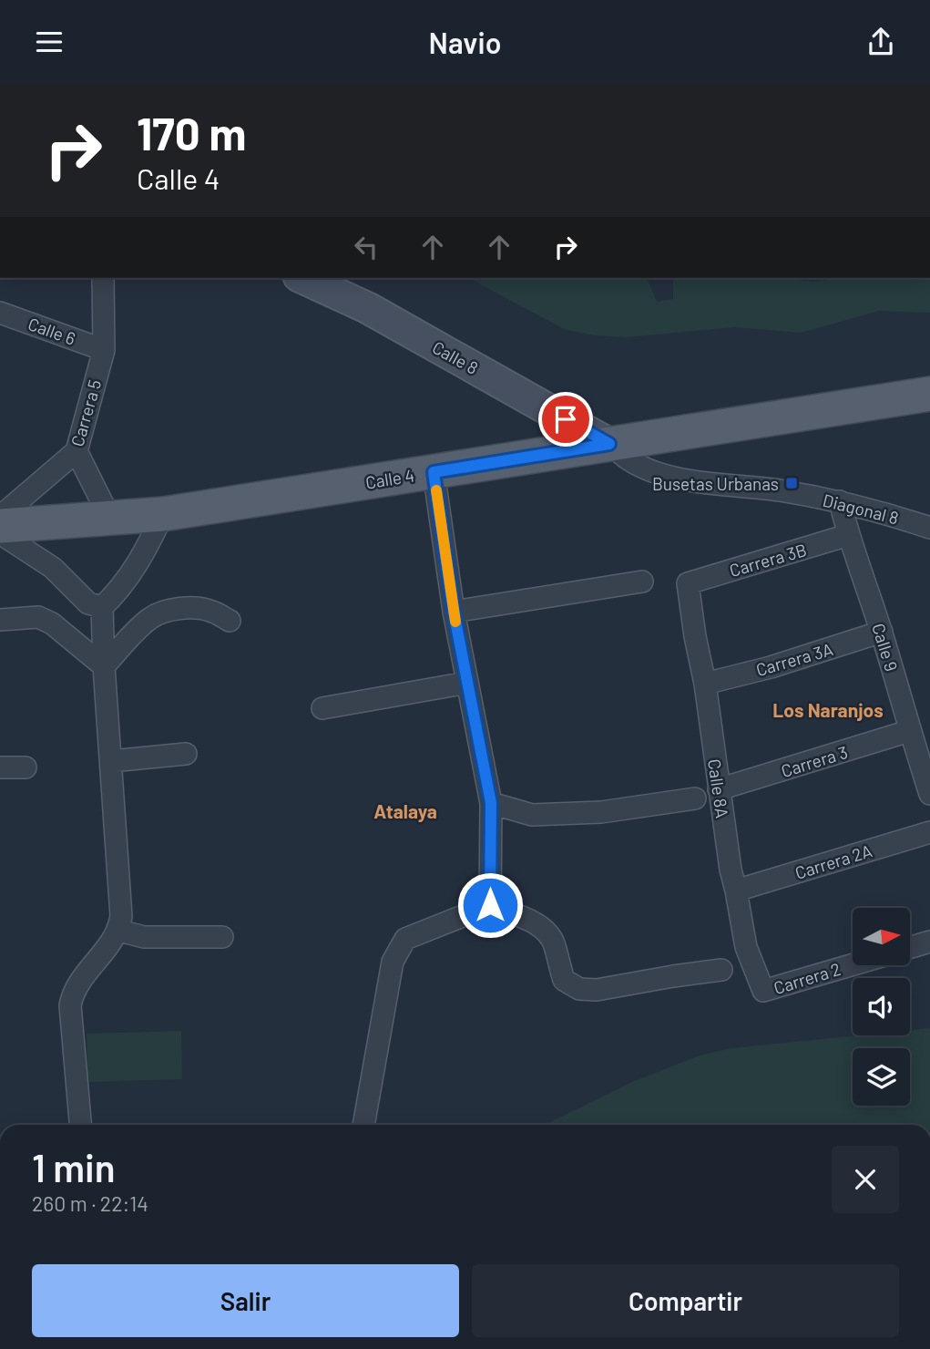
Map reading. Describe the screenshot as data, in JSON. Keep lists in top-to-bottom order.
{
  "streets": {
    "main road": ["Calle 8", "Calle 4"],
    "street": [
      "Calle 6",
      "Carrera 5",
      "Diagonal 8",
      "Carrera 3B",
      "Calle 9",
      "Carrera 3A",
      "Carrera 3",
      "Calle 8A",
      "Carrera 2A",
      "Carrera 2"
    ]
  },
  "crossings": [
    ["Calle 6", "Carrera 5"],
    ["Calle 8", "Calle 4"],
    ["Calle 8", "Diagonal 8"],
    ["Calle 4", "Diagonal 8"],
    ["Diagonal 8", "Calle 9"],
    ["Carrera 3B", "Calle 9"],
    ["Carrera 3B", "Calle 8A"],
    ["Calle 9", "Carrera 3A"],
    ["Calle 9", "Carrera 3"],
    ["Carrera 3A", "Calle 8A"],
    ["Carrera 3", "Calle 8A"],
    ["Calle 8A", "Carrera 2A"],
    ["Calle 8A", "Carrera 2"]
  ],
  "districts": ["Los Naranjos", "Atalaya"],
  "places": {
    "transit": ["Busetas Urbanas"]
  },
  "north": "right",
  "page": {
    "header": "Navio",
    "turn": ["170 m", "Calle 4"],
    "heading": ["1 min", "260 m · 22:14"],
    "buttons": ["Salir", "Compartir"]
  }
}
